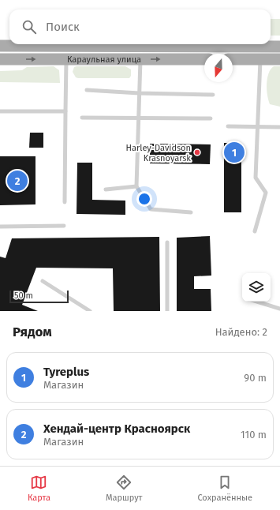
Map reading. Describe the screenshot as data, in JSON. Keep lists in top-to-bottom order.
{
  "streets": {
    "main road": ["Караульная улица"]
  },
  "places": ["Harley-Davidson Krasnoyarsk"],
  "scale_bar": "50 m",
  "north": "bottom",
  "page": {
    "search": "Поиск",
    "pins": ["1", "2"],
    "scale": "50 m",
    "heading": ["Рядом", "Найдено: 2"],
    "list": [
      {
        "mark": "1",
        "name": "Tyreplus",
        "note": "Магазин",
        "value": "90 m"
      },
      {
        "mark": "2",
        "name": "Хендай-центр Красноярск",
        "note": "Магазин",
        "value": "110 m"
      }
    ],
    "nav": ["Карта", "Маршрут", "Сохранённые"]
  }
}
